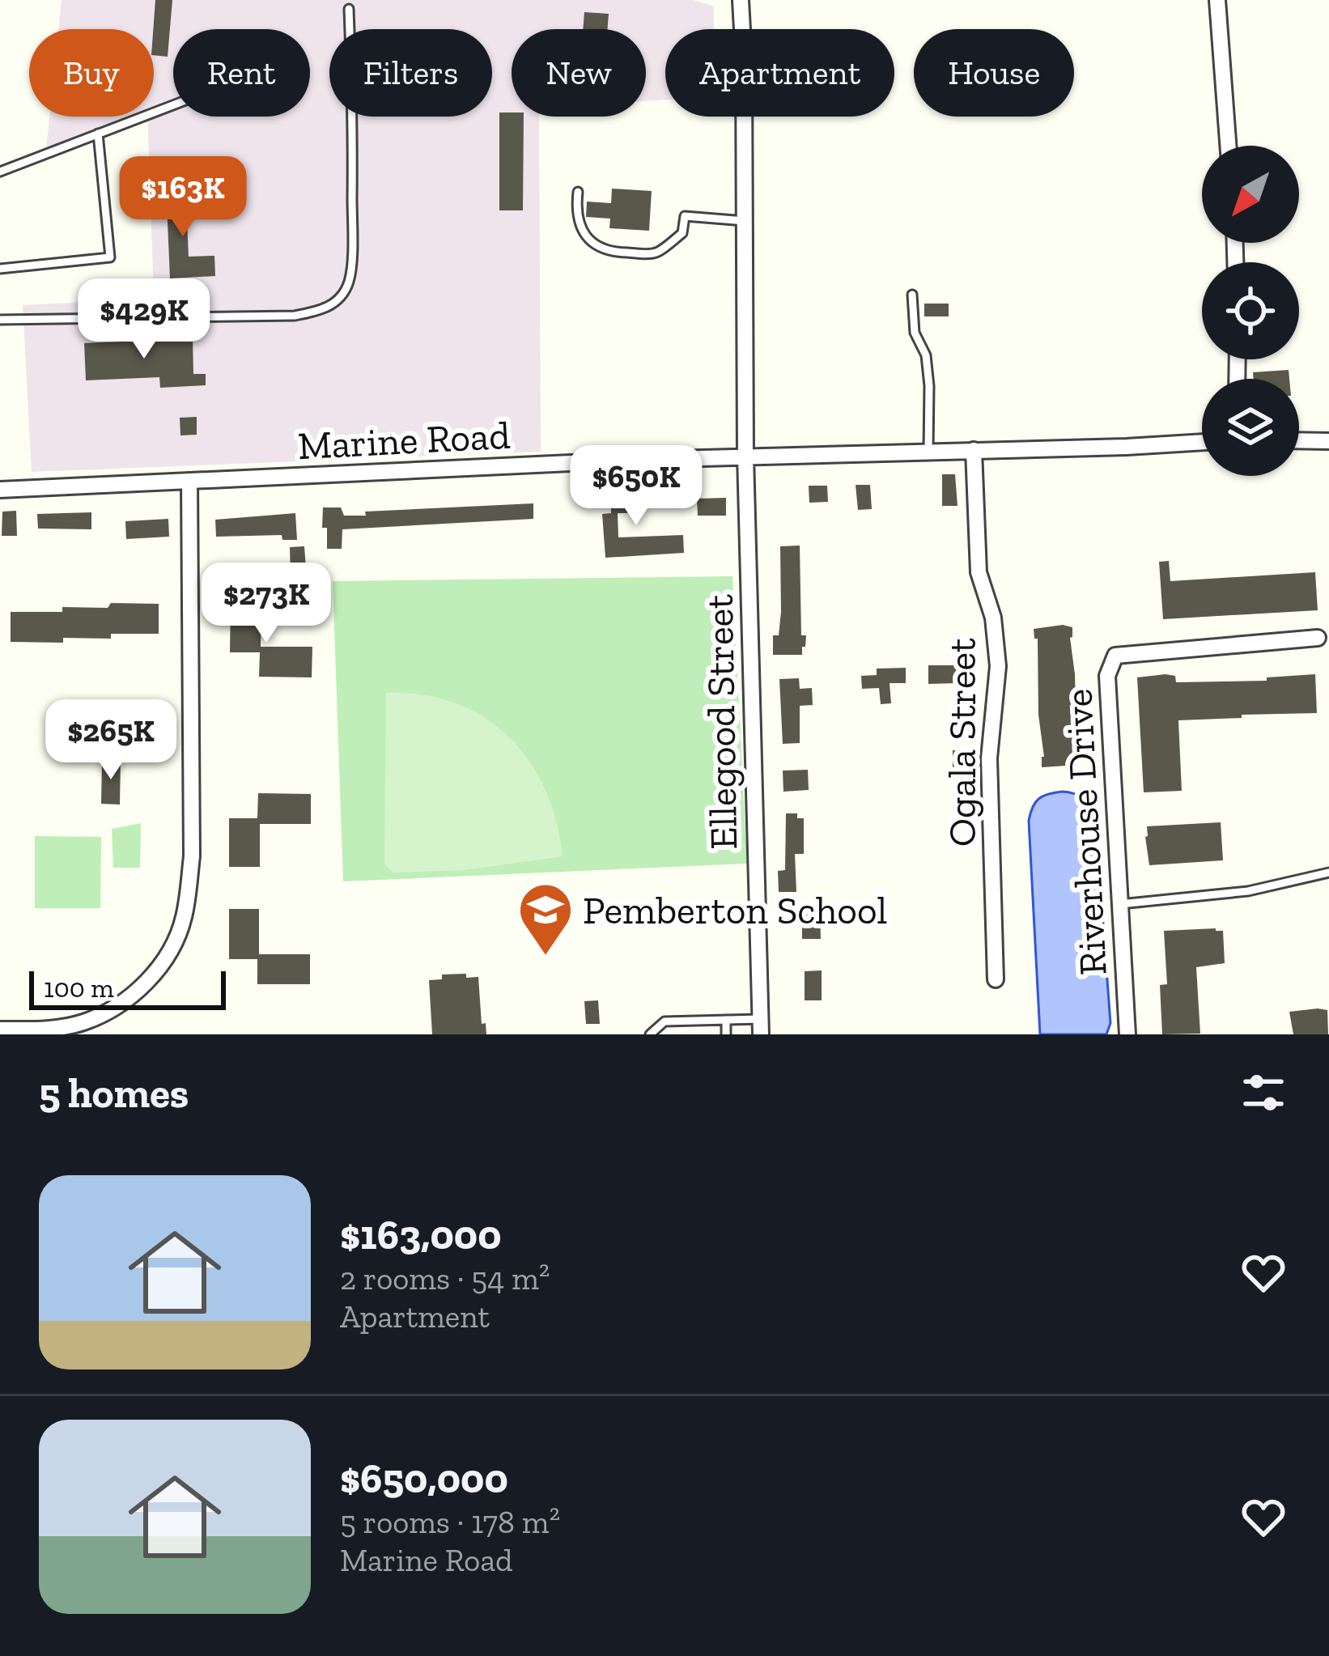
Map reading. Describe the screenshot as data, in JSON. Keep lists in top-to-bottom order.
{
  "streets": {
    "street": [
      "Marine Road",
      "Ellegood Street",
      "Ogala Street",
      "Riverhouse Drive"
    ]
  },
  "crossings": [
    ["Marine Road", "Ellegood Street"],
    ["Marine Road", "Ogala Street"]
  ],
  "places": {
    "school or university": ["Pemberton School"]
  },
  "scale_bar": "100 m",
  "north": "bottom left",
  "page": {
    "chip": [
      "Buy",
      "Rent",
      "Filters",
      "New",
      "Apartment",
      "House"
    ],
    "price": [
      "$163K",
      "$429K",
      "$650K",
      "$273K",
      "$265K"
    ],
    "scale": "100 m",
    "heading": "5 homes",
    "list": [
      {
        "name": "$163,000",
        "note": "2 rooms · 54 m² · Apartment"
      },
      {
        "name": "$650,000",
        "note": "5 rooms · 178 m² · Marine Road"
      }
    ]
  }
}
